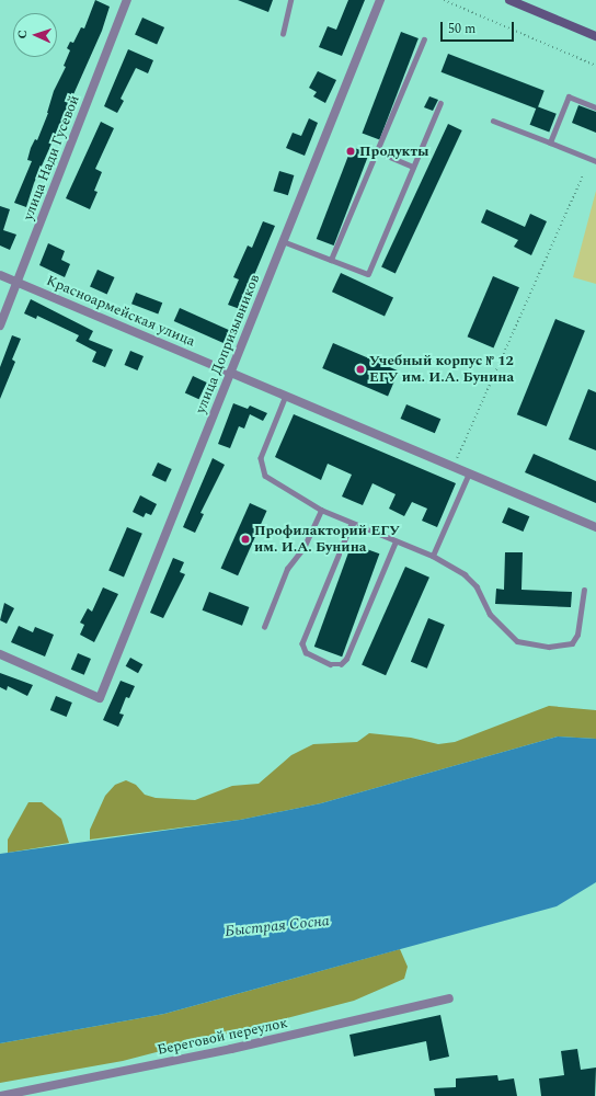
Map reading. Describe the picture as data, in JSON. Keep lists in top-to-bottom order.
{
  "streets": {
    "street": [
      "улица Нади Гусевой",
      "Красноармейская улица",
      "улица Допризывников",
      "Береговой переулок"
    ]
  },
  "crossings": [
    ["улица Нади Гусевой", "Красноармейская улица"],
    ["Красноармейская улица", "улица Допризывников"]
  ],
  "water": ["Быстрая Сосна"],
  "places": ["Продукты", "Учебный корпус № 12 ЕГУ им. И.А. Бунина", "Профилакторий ЕГУ им. И.А. Бунина"],
  "scale_bar": "50 m",
  "north": "left"
}
